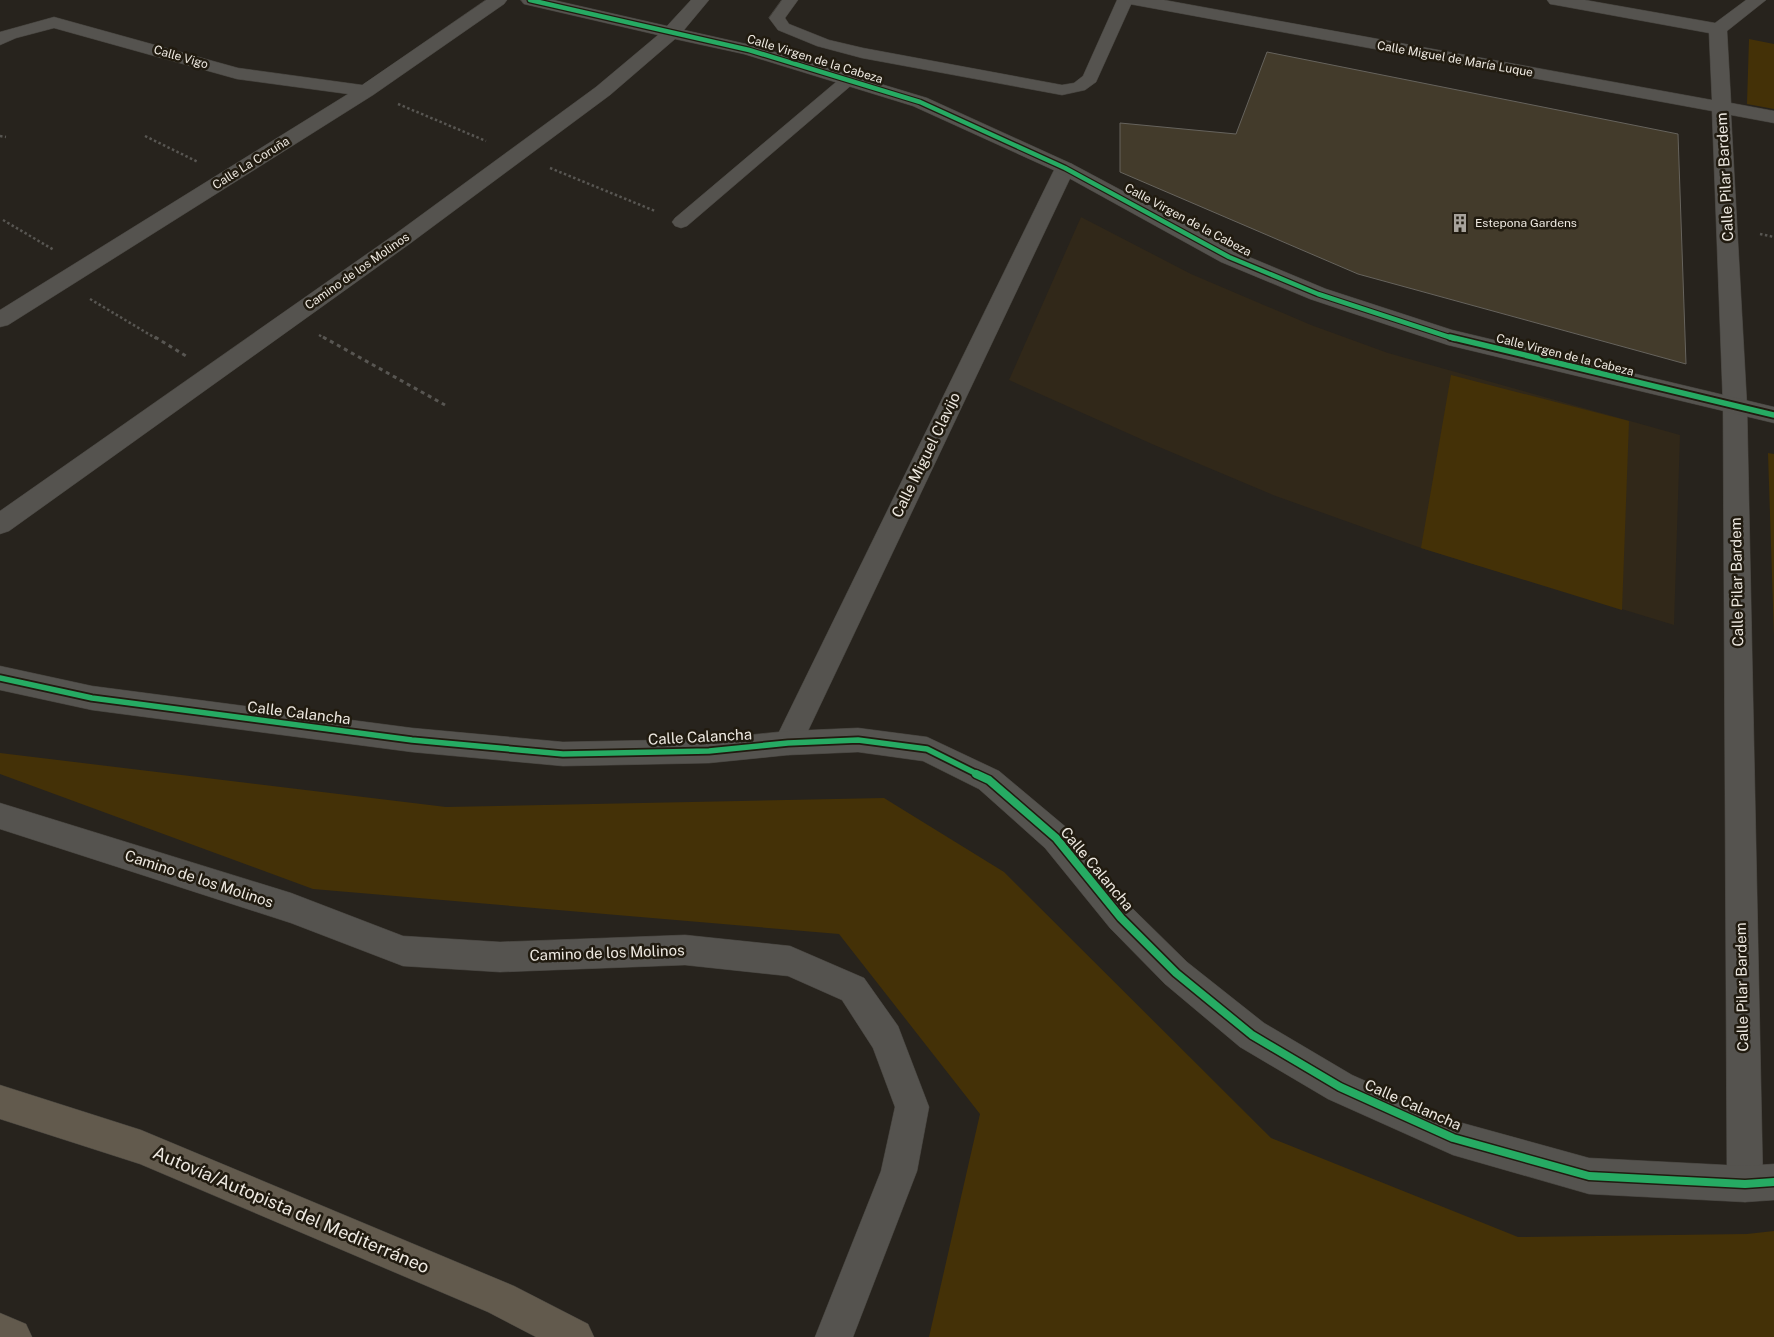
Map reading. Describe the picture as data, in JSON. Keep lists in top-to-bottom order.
{
  "streets": {
    "highway": ["Autovía/Autopista del Mediterráneo"],
    "street": [
      "Calle Vigo",
      "Calle Virgen de la Cabeza",
      "Calle Miguel de María Luque",
      "Calle La Coruña",
      "Calle Pilar Bardem",
      "Camino de los Molinos",
      "Calle Miguel Clavijo",
      "Calle Calancha"
    ]
  },
  "crossings": [
    ["Calle Vigo", "Calle La Coruña"],
    ["Calle Virgen de la Cabeza", "Calle Pilar Bardem"],
    ["Calle Virgen de la Cabeza", "Camino de los Molinos"],
    ["Calle Virgen de la Cabeza", "Calle Miguel Clavijo"],
    ["Calle Miguel de María Luque", "Calle Pilar Bardem"],
    ["Calle Pilar Bardem", "Calle Calancha"],
    ["Calle Miguel Clavijo", "Calle Calancha"]
  ],
  "places": {
    "building": ["Estepona Gardens"]
  }
}
